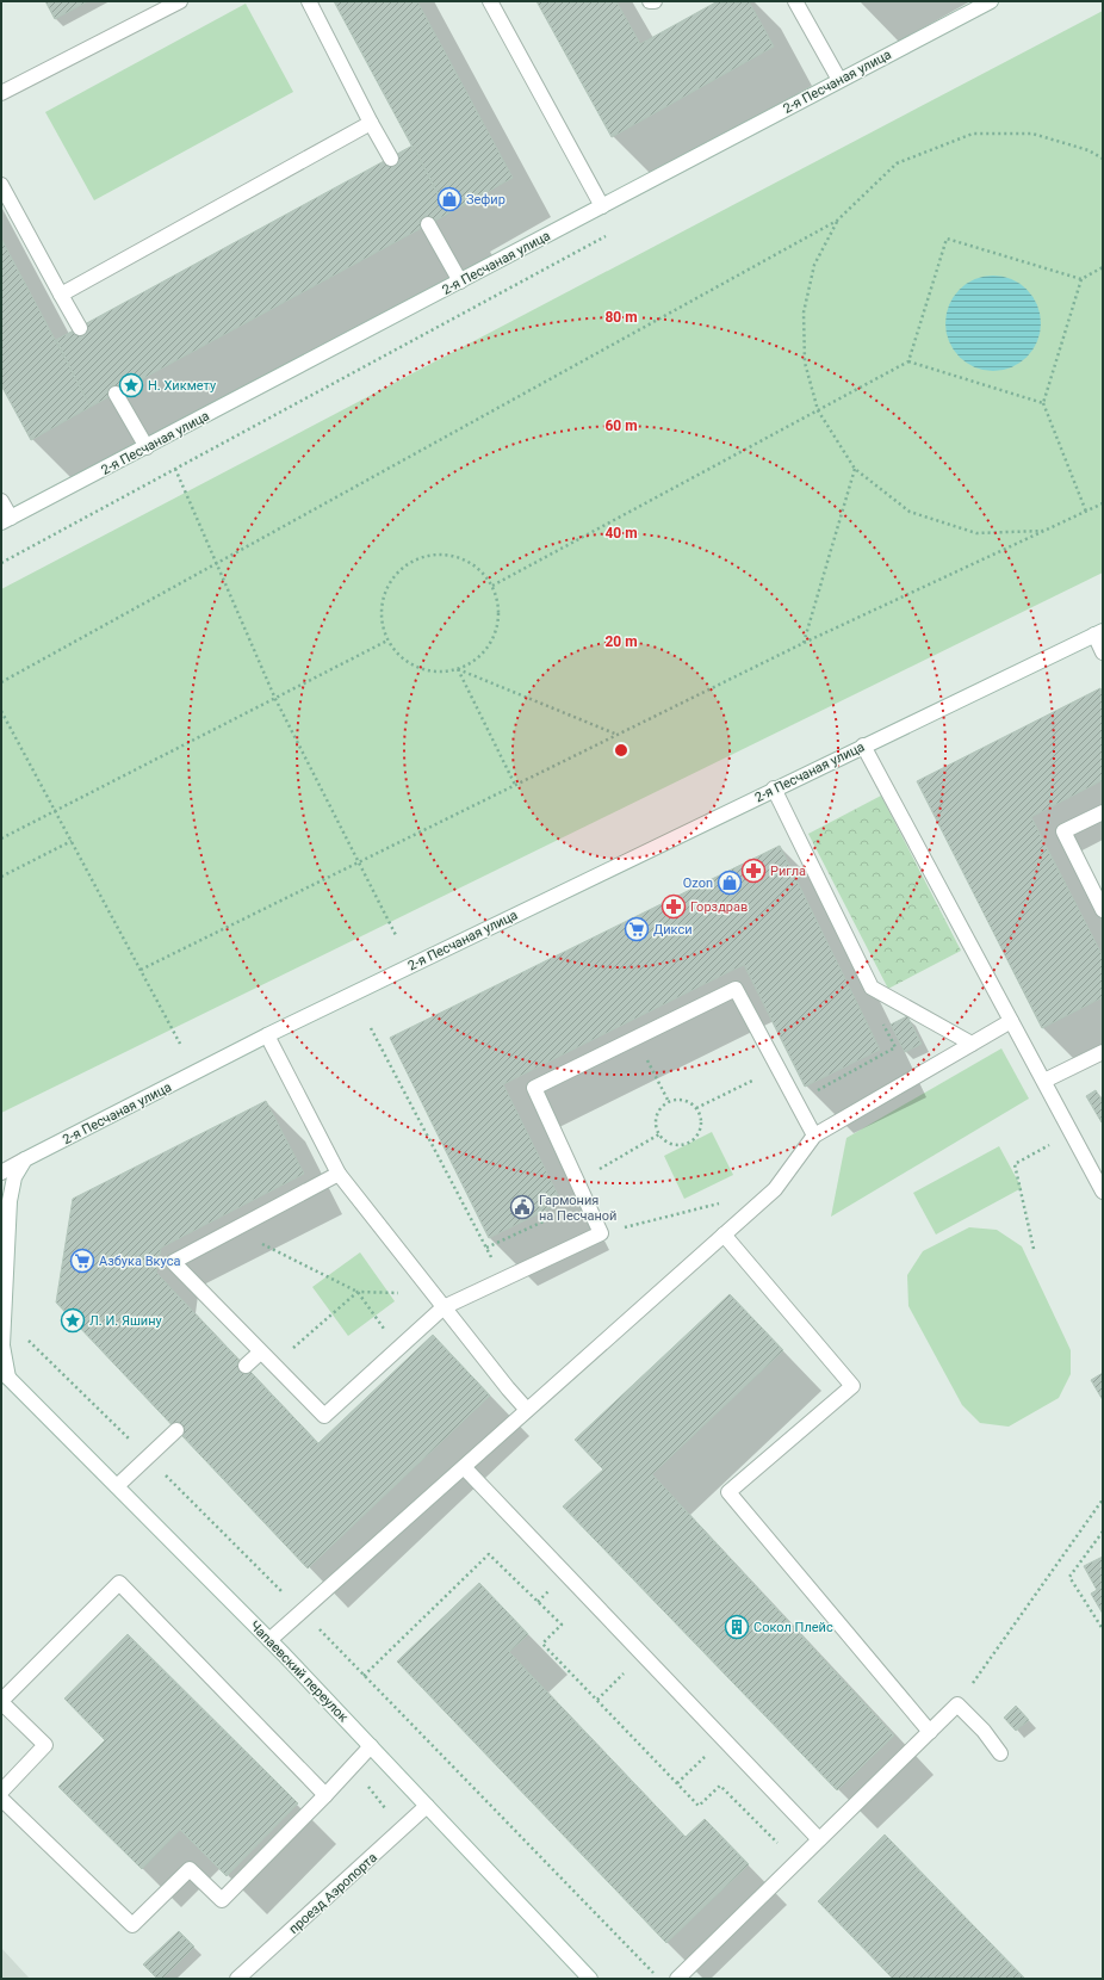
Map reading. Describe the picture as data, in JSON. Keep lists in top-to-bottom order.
{
  "streets": {
    "street": ["2-я Песчаная улица", "Чапаевский переулок", "проезд Аэропорта"]
  },
  "crossings": [
    ["Чапаевский переулок", "проезд Аэропорта"]
  ],
  "places": {
    "shop": ["Зефир", "Ozon"],
    "place": ["Н. Хикмету", "Л. И. Яшину"],
    "pharmacy": ["Ригла", "Горздрав"],
    "supermarket": ["Дикси", "Азбука Вкуса"],
    "public building": ["Гармония на Песчаной"],
    "building": ["Сокол Плейс"]
  },
  "rings": [
    "80 m",
    "60 m",
    "40 m",
    "20 m"
  ]
}
